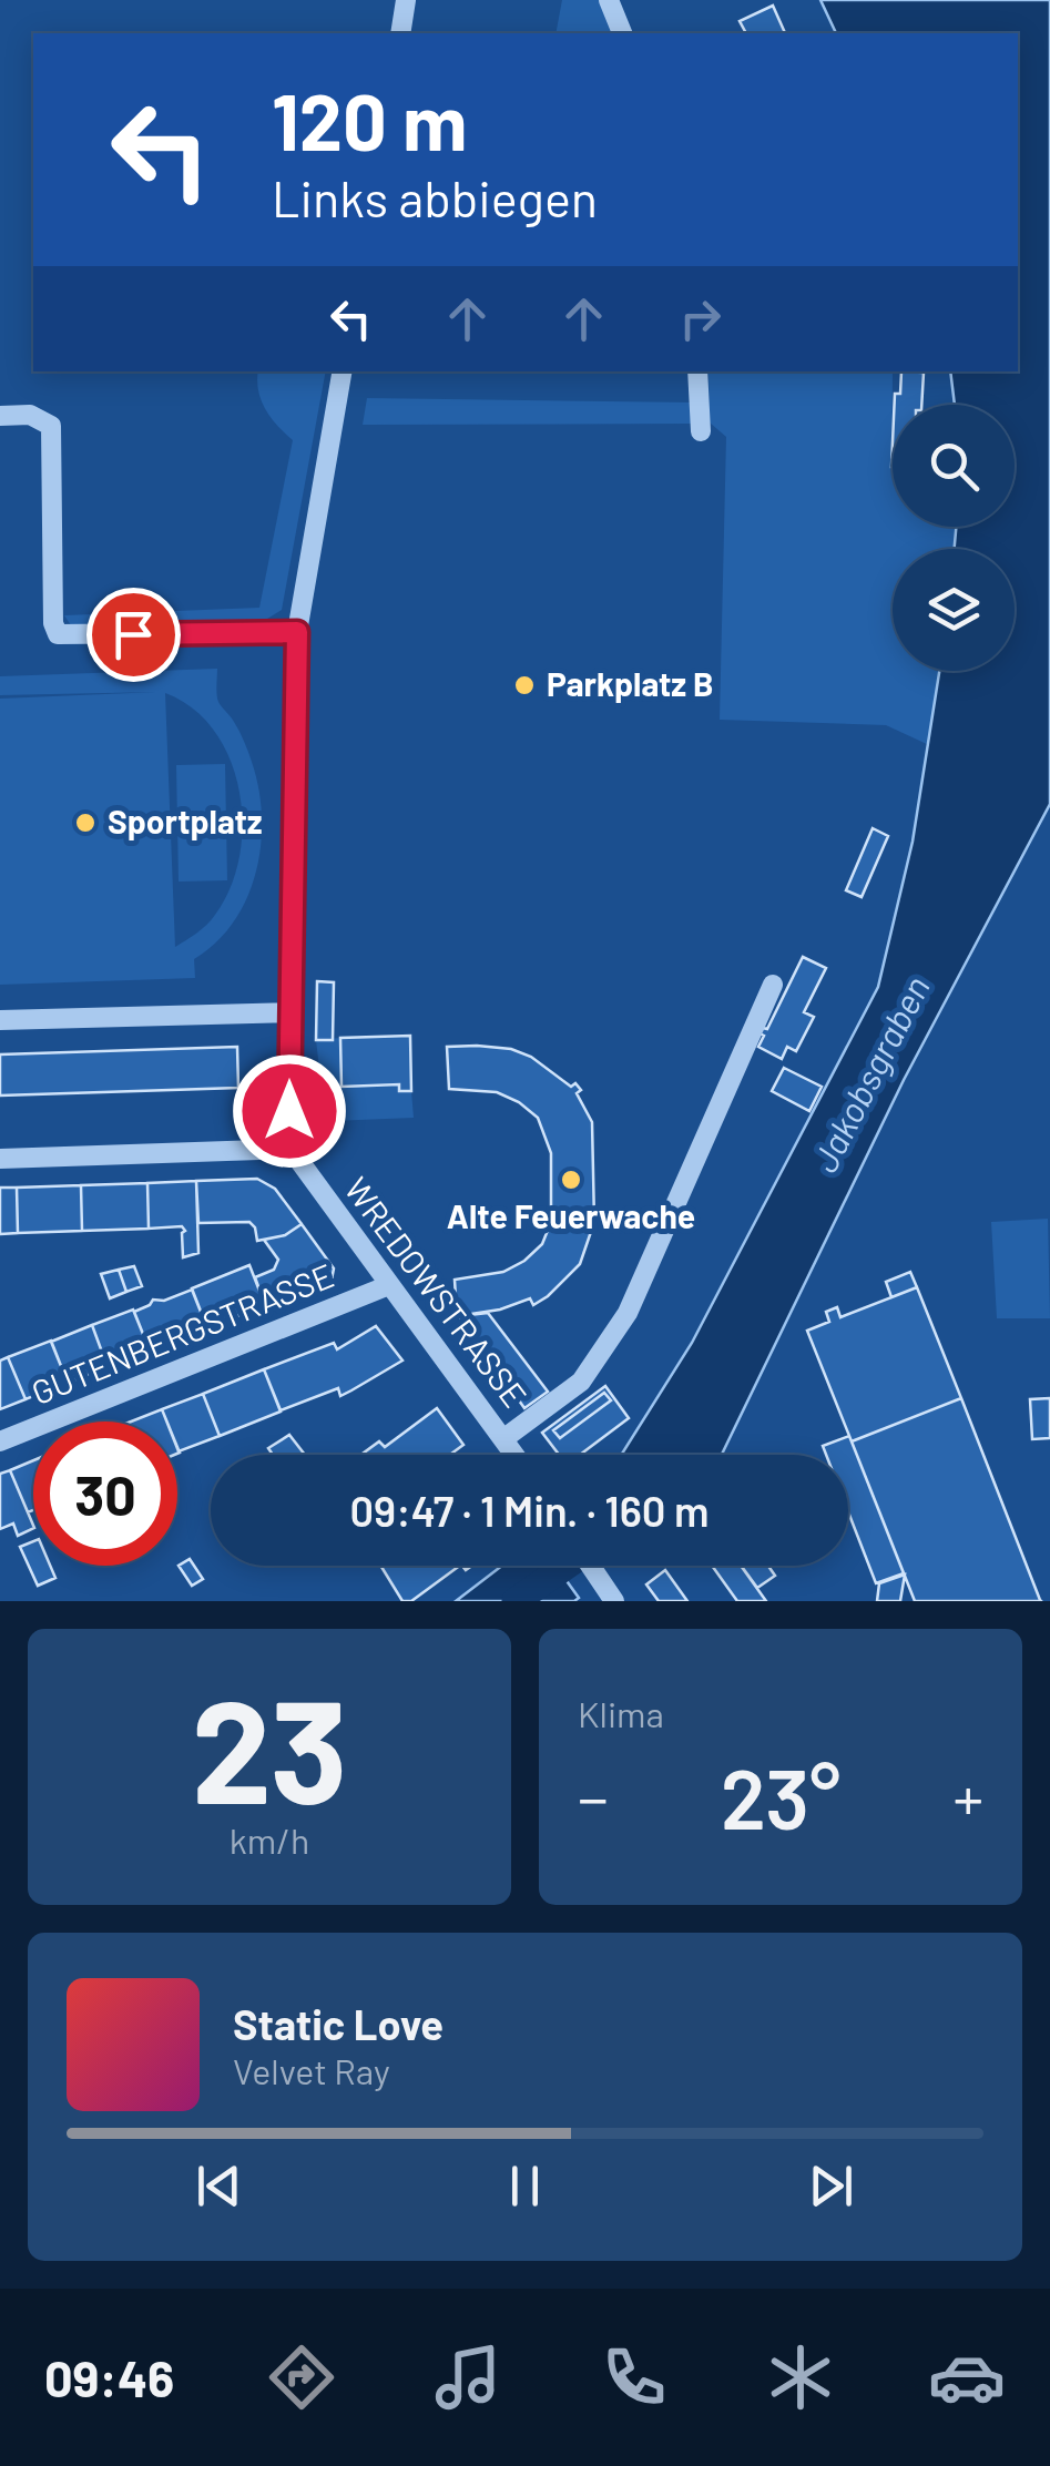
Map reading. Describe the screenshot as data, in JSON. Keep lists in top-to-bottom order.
{
  "streets": {
    "street": ["WREDOWSTRASSE", "GUTENBERGSTRASSE"]
  },
  "crossings": [
    ["WREDOWSTRASSE", "GUTENBERGSTRASSE"]
  ],
  "water": ["Jakobsgraben"],
  "places": ["Parkplatz B", "Sportplatz", "Alte Feuerwache"],
  "page": {
    "turn": ["120 m", "Links abbiegen"],
    "limit": "30",
    "trip": "09:47 · 1 Min. · 160 m",
    "tile": [
      ["23", "km/h"],
      "Klima"
    ],
    "heat": ["−", "23°", "+"],
    "song": ["Static Love", "Velvet Ray"],
    "tabs": "09:46"
  }
}
